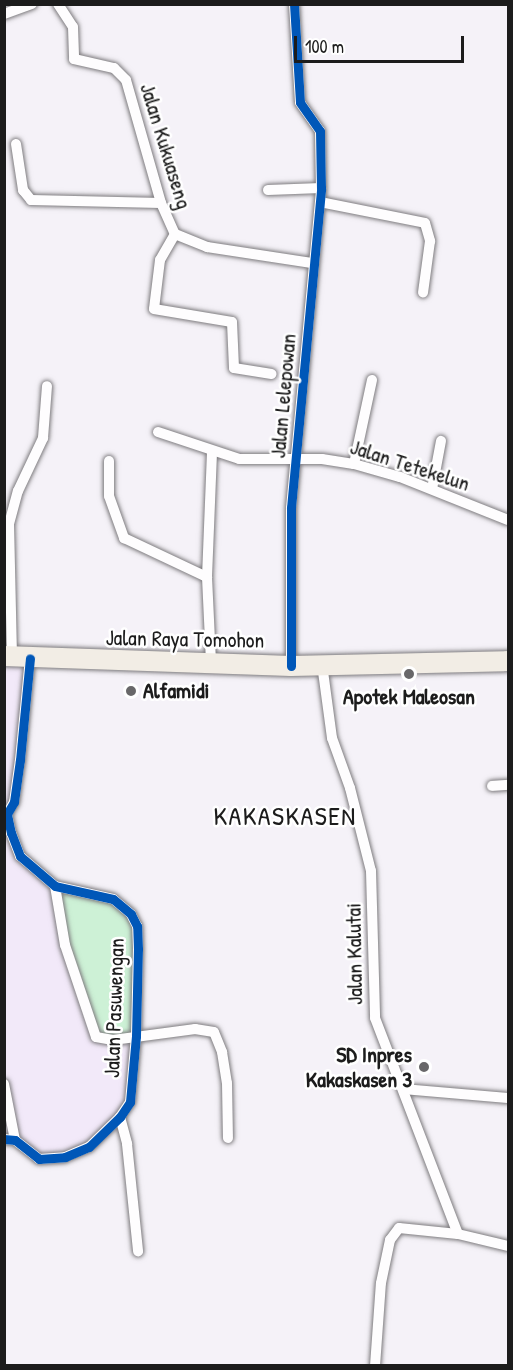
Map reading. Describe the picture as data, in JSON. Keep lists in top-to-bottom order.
{
  "streets": {
    "highway": ["Jalan Raya Tomohon"],
    "street": [
      "Jalan Kukuaseng",
      "Jalan Lelepowan",
      "Jalan Tetekelun",
      "Jalan Kalutai",
      "Jalan Pasuwengan"
    ]
  },
  "crossings": [
    ["Jalan Kukuaseng", "Jalan Lelepowan"],
    ["Jalan Lelepowan", "Jalan Tetekelun"],
    ["Jalan Lelepowan", "Jalan Raya Tomohon"],
    ["Jalan Raya Tomohon", "Jalan Kalutai"],
    ["Jalan Raya Tomohon", "Jalan Pasuwengan"]
  ],
  "districts": ["KAKASKASEN"],
  "places": ["Apotek Maleosan", "Alfamidi", "SD Inpres Kakaskasen 3"],
  "scale_bar": "100 m"
}
